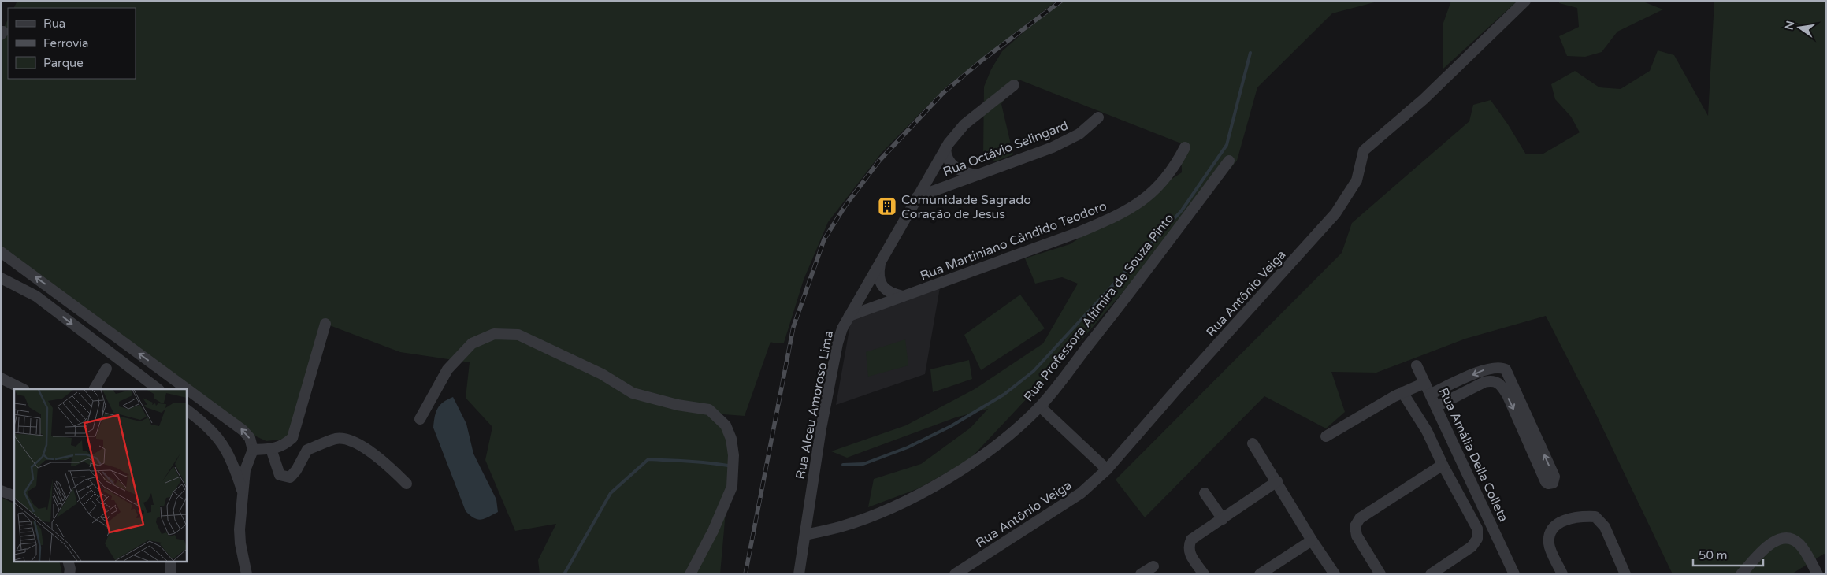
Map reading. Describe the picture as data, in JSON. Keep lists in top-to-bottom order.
{
  "streets": {
    "street": [
      "Rua Octávio Selingard",
      "Rua Martiniano Cândido Teodoro",
      "Rua Antônio Veiga",
      "Rua Professora Altimira de Souza Pinto",
      "Rua Alceu Amoroso Lima",
      "Rua Amália Della Colleta"
    ]
  },
  "crossings": [
    ["Rua Octávio Selingard", "Rua Alceu Amoroso Lima"],
    ["Rua Martiniano Cândido Teodoro", "Rua Alceu Amoroso Lima"],
    ["Rua Professora Altimira de Souza Pinto", "Rua Alceu Amoroso Lima"]
  ],
  "places": {
    "building": ["Comunidade Sagrado Coração de Jesus"]
  },
  "legend": ["Rua", "Ferrovia", "Parque"],
  "scale_bar": "50 m",
  "north": "left"
}
